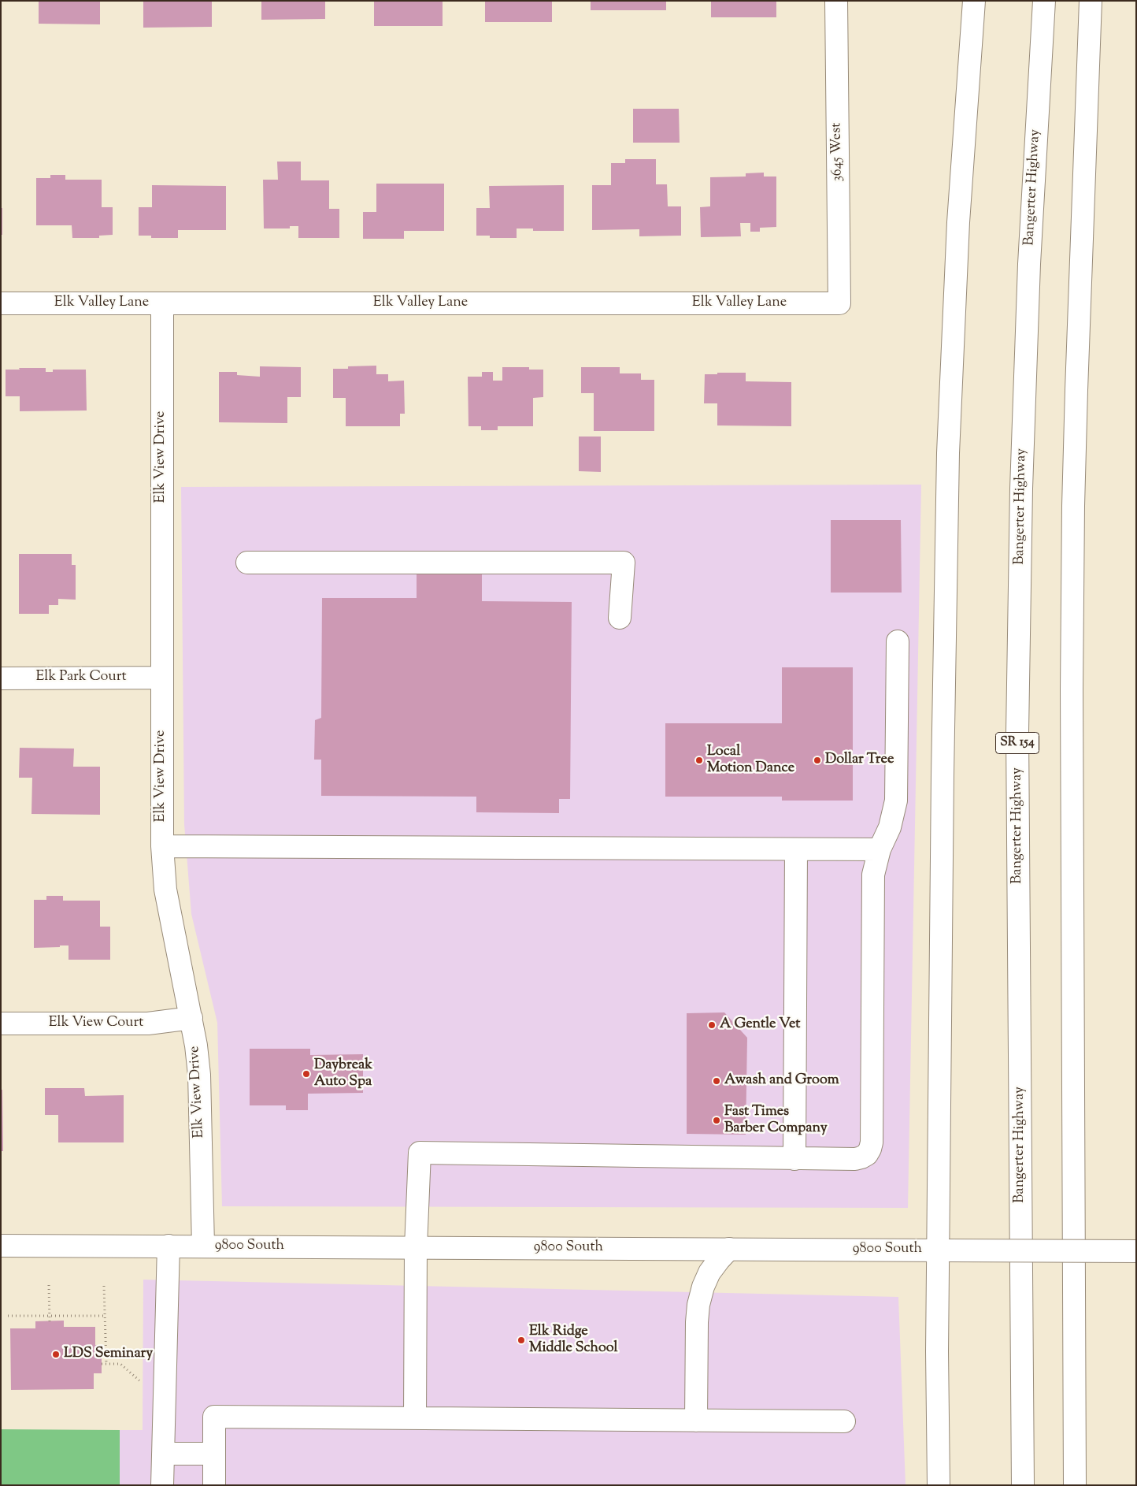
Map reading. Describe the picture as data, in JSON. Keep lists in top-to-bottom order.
{
  "streets": {
    "main road": [
      "3645 West",
      "Bangerter Highway",
      "Elk Valley Lane",
      "Elk View Drive",
      "Elk Park Court",
      "SR 154",
      "Elk View Court",
      "9800 South"
    ]
  },
  "crossings": [
    ["3645 West", "Elk Valley Lane"],
    ["Elk Valley Lane", "Elk View Drive"],
    ["Elk View Drive", "Elk Park Court"],
    ["Elk View Drive", "Elk View Court"],
    ["Elk View Drive", "9800 South"]
  ],
  "places": [
    "Local Motion Dance",
    "Dollar Tree",
    "A Gentle Vet",
    "Daybreak Auto Spa",
    "Awash and Groom",
    "Fast Times Barber Company",
    "Elk Ridge Middle School",
    "LDS Seminary"
  ]
}
